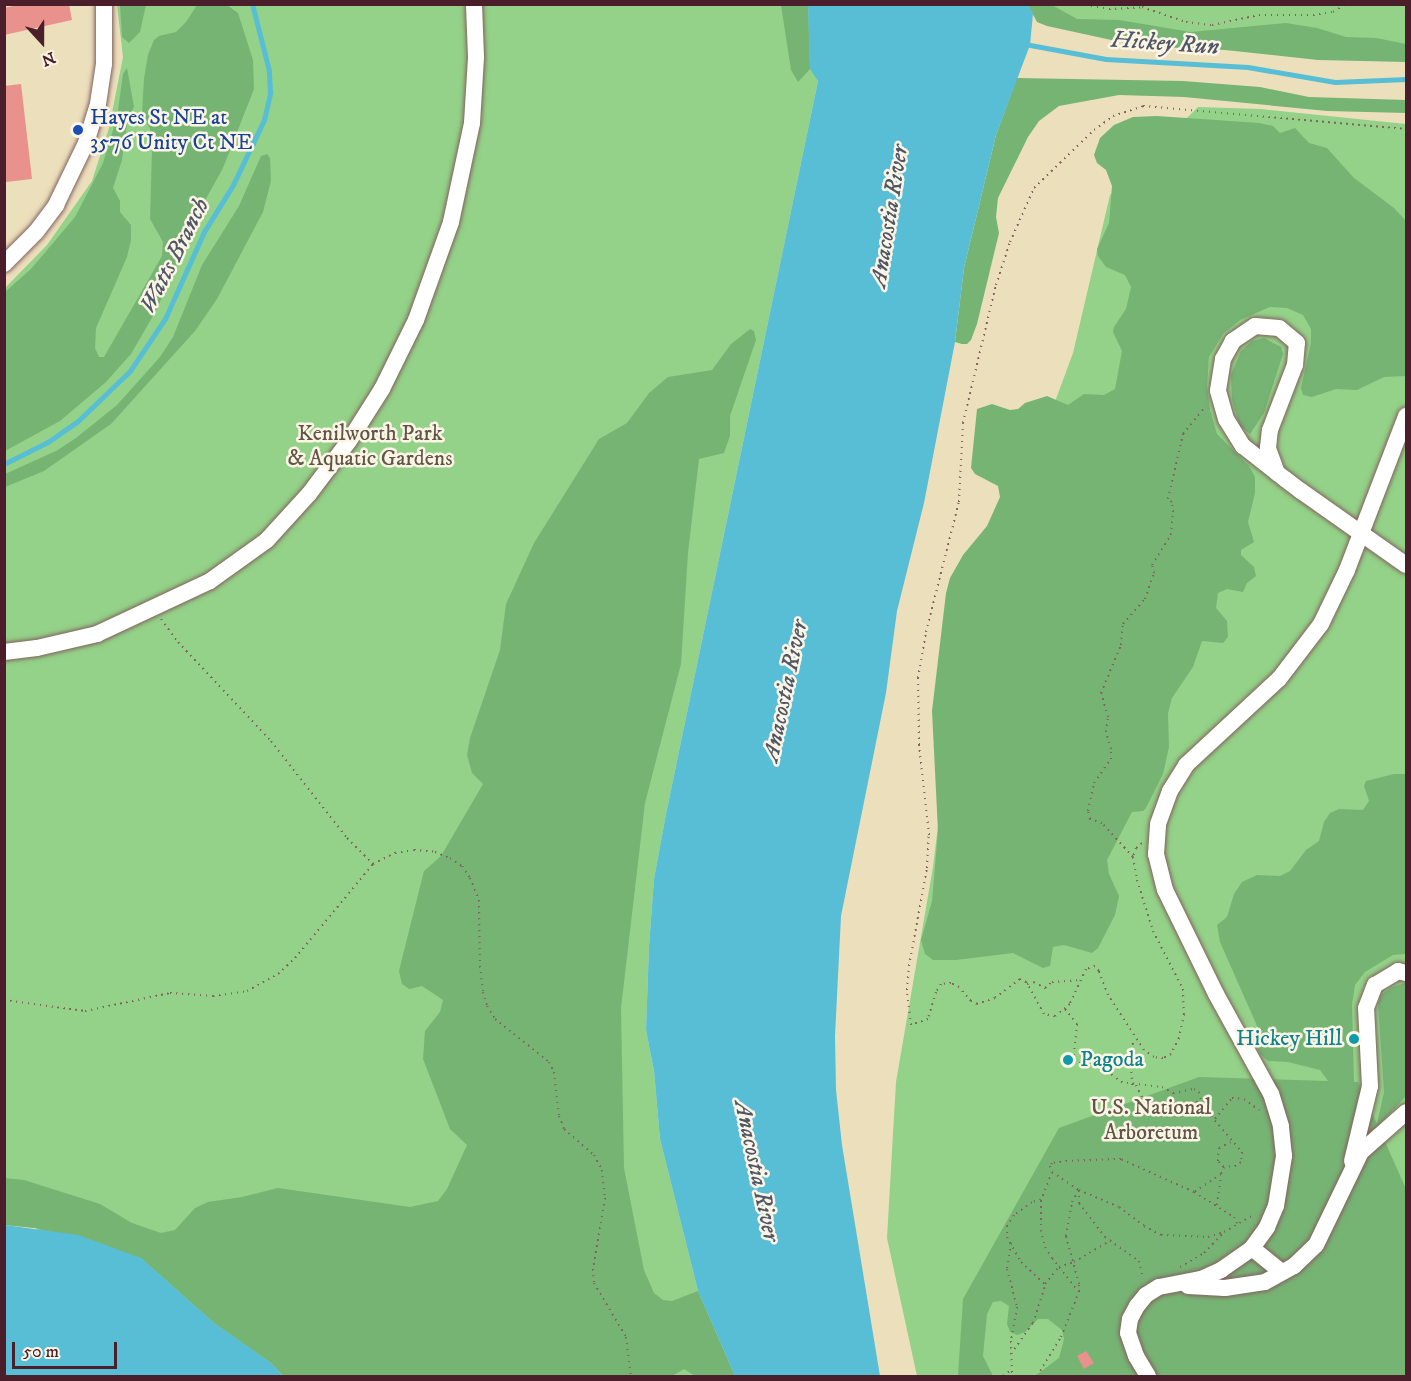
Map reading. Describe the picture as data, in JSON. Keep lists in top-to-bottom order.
{
  "water": ["Hickey Run", "Anacostia River", "Watts Branch"],
  "parks": ["Kenilworth Park & Aquatic Gardens", "U.S. National Arboretum"],
  "places": ["Hayes St NE at 3576 Unity Ct NE", "Hickey Hill", "Pagoda"],
  "scale_bar": "50 m",
  "north": "bottom"
}
